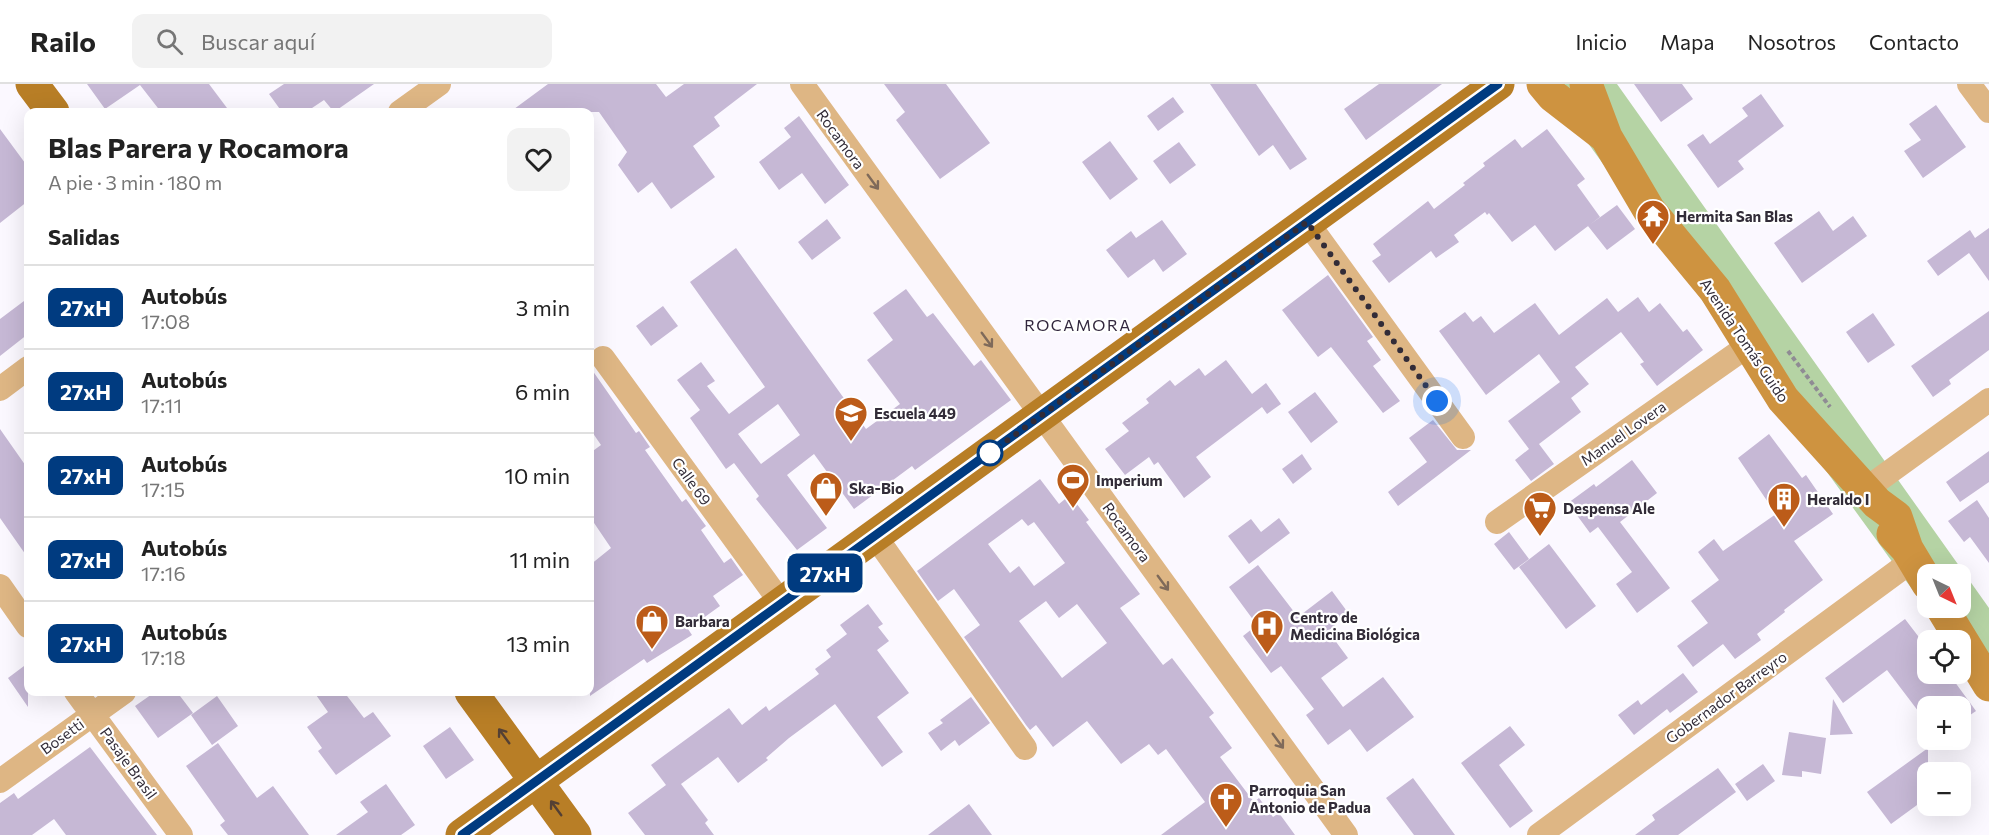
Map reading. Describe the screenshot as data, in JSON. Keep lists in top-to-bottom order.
{
  "streets": {
    "main road": ["Avenida Tomás Guido"],
    "street": [
      "Rocamora",
      "Manuel Lovera",
      "Calle 69",
      "Gobernador Barreyro",
      "Bosetti",
      "Pasaje Brasil"
    ]
  },
  "crossings": [
    ["Avenida Tomás Guido", "Manuel Lovera"],
    ["Avenida Tomás Guido", "Gobernador Barreyro"],
    ["Bosetti", "Pasaje Brasil"]
  ],
  "one_way": ["Rocamora"],
  "districts": ["ROCAMORA"],
  "places": {
    "temple": ["Hermita San Blas"],
    "school or university": ["Escuela 449"],
    "sports": ["Imperium"],
    "shop": ["Ska-Bio", "Barbara"],
    "building": ["Heraldo I"],
    "supermarket": ["Despensa Ale"],
    "hospital": ["Centro de Medicina Biológica"],
    "church": ["Parroquia San Antonio de Padua"]
  },
  "lines": ["bus line 27xH"],
  "north": "bottom right",
  "page": {
    "header": "Railo",
    "search": "Buscar aquí",
    "nav": [
      "Inicio",
      "Mapa",
      "Nosotros",
      "Contacto"
    ],
    "on_map": "27xH",
    "heading": [
      ["Blas Parera y Rocamora", "A pie · 3 min · 180 m"],
      "Salidas"
    ],
    "list": [
      {
        "mark": "27xH",
        "name": "Autobús",
        "note": "17:08",
        "value": "3 min"
      },
      {
        "mark": "27xH",
        "name": "Autobús",
        "note": "17:11",
        "value": "6 min"
      },
      {
        "mark": "27xH",
        "name": "Autobús",
        "note": "17:15",
        "value": "10 min"
      },
      {
        "mark": "27xH",
        "name": "Autobús",
        "note": "17:16",
        "value": "11 min"
      },
      {
        "mark": "27xH",
        "name": "Autobús",
        "note": "17:18",
        "value": "13 min"
      }
    ],
    "map_buttons": ["+", "−"]
  }
}
